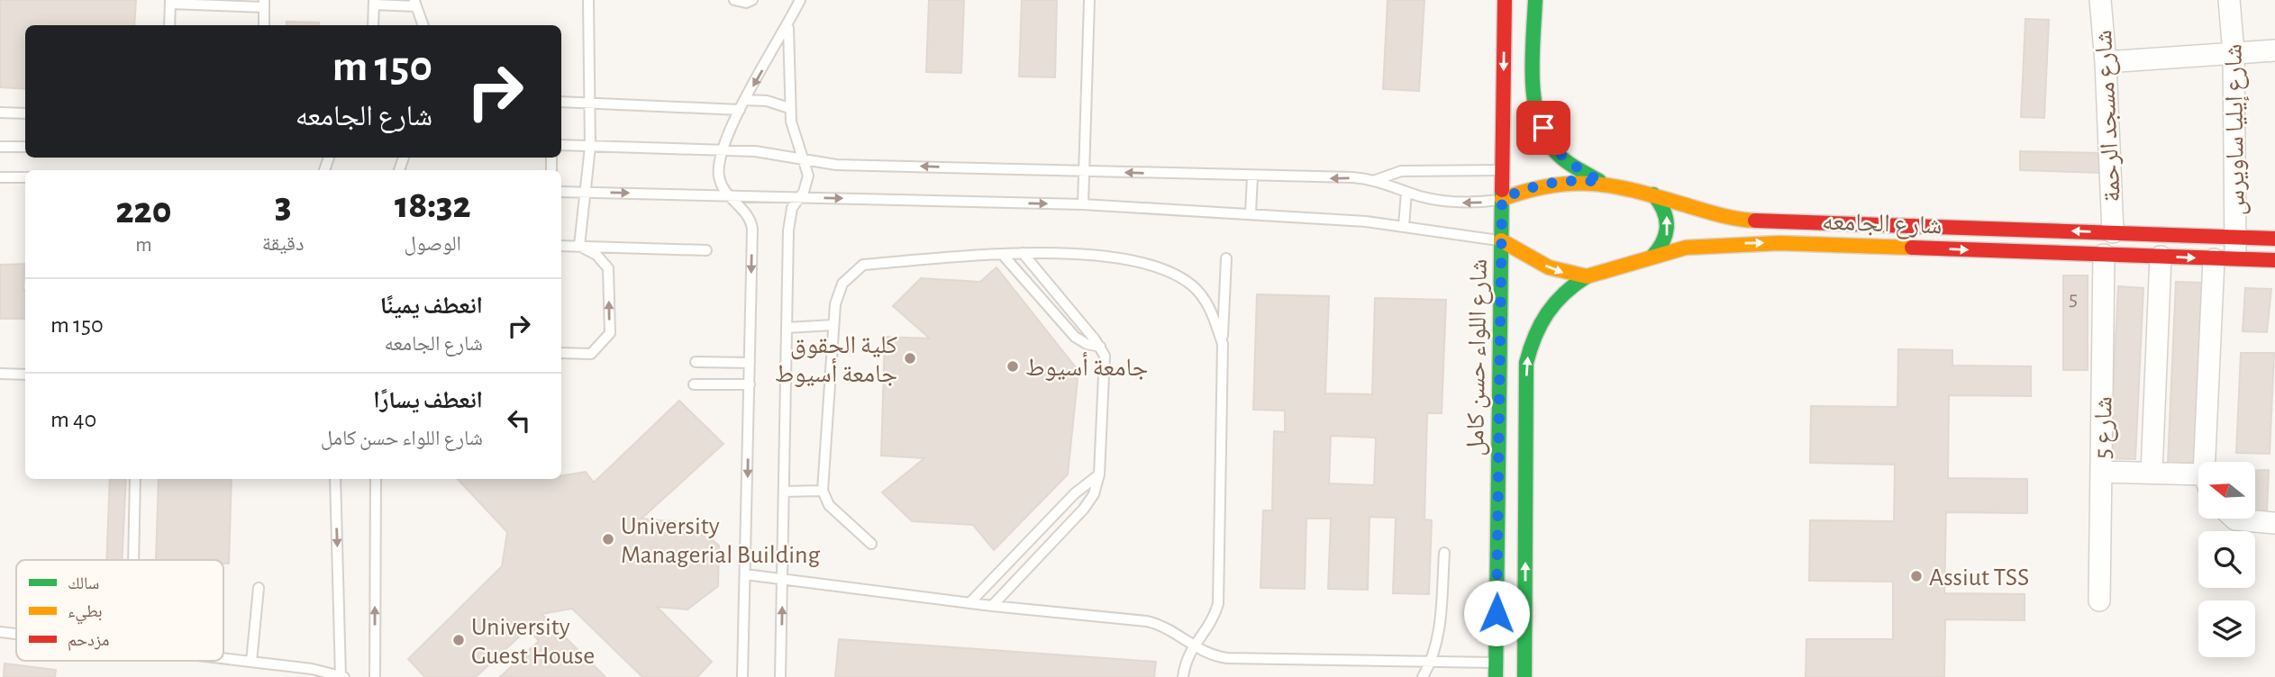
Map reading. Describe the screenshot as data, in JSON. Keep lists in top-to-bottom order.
{
  "streets": {
    "main road": ["شارع الجامعه", "شارع اللواء حسن كامل"],
    "street": ["شارع مسجد الرحمة", "شارع إيليا ساويرس", "شارع 5"]
  },
  "crossings": [
    ["شارع مسجد الرحمة", "شارع الجامعه"],
    ["شارع إيليا ساويرس", "شارع الجامعه"],
    ["شارع الجامعه", "شارع اللواء حسن كامل"],
    ["شارع الجامعه", "شارع 5"]
  ],
  "places": [
    "كلية الحقوق جامعة أسيوط",
    "جامعة أسيوط",
    "University Managerial Building",
    "Assiut TSS",
    "University Guest House"
  ],
  "house_numbers": ["5"],
  "legend": ["سالك", "بطيء", "مزدحم"],
  "north": "left",
  "page": {
    "turn": ["150 m", "شارع الجامعه"],
    "eta": [
      "18:32",
      "الوصول",
      "3",
      "دقيقة",
      "220",
      "m"
    ],
    "list": [
      {
        "name": "انعطف يمينًا",
        "note": "شارع الجامعه",
        "value": "150 m"
      },
      {
        "name": "انعطف يسارًا",
        "note": "شارع اللواء حسن كامل",
        "value": "40 m"
      }
    ]
  }
}
